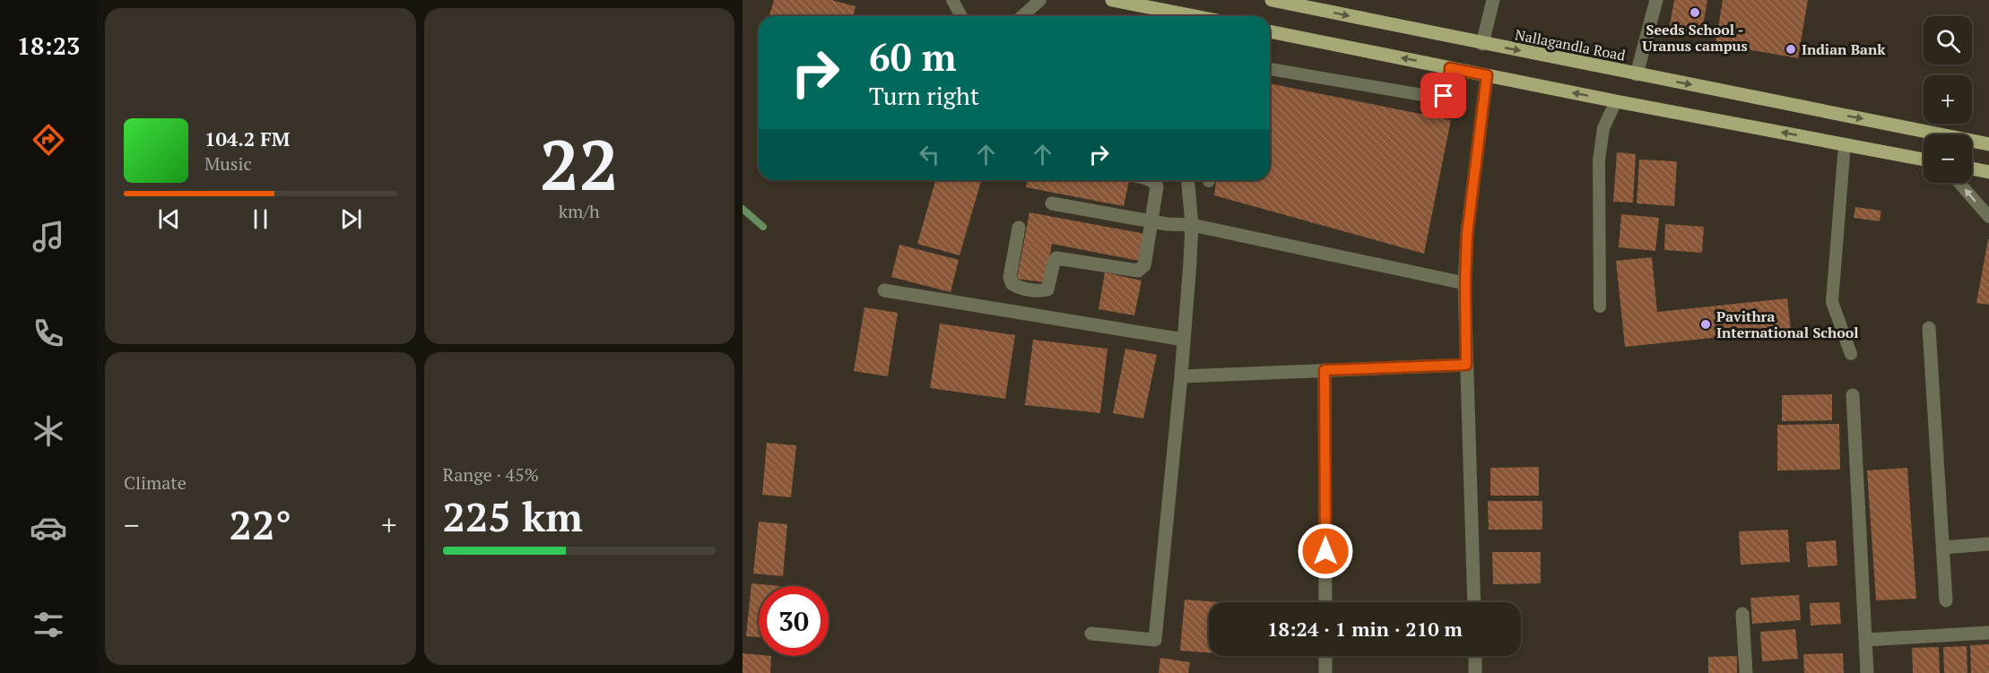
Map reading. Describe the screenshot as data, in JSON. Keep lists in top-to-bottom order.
{
  "streets": {
    "main road": ["Nallagandla Road"]
  },
  "places": ["Seeds School - Uranus campus", "Indian Bank", "Pavithra International School"],
  "page": {
    "tabs": "18:23",
    "tile": [
      ["22", "km/h"],
      "Climate",
      ["Range · 45%", "225 km"]
    ],
    "map_buttons": ["+", "−"],
    "turn": ["60 m", "Turn right"],
    "song": ["104.2 FM", "Music"],
    "heat": ["−", "22°", "+"],
    "limit": "30",
    "trip": "18:24 · 1 min · 210 m"
  }
}
